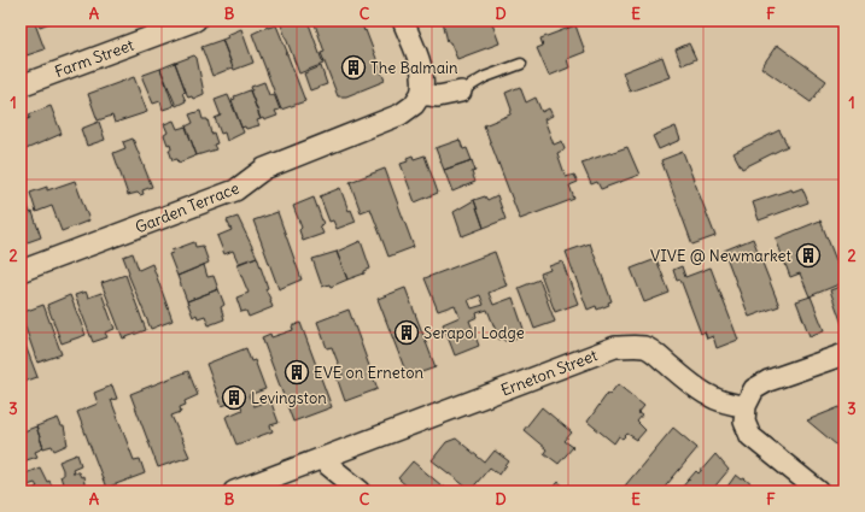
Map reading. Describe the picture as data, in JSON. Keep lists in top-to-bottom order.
{
  "streets": {
    "street": ["Farm Street", "Garden Terrace", "Erneton Street"]
  },
  "places": {
    "building": [
      "The Balmain",
      "VIVE @ Newmarket",
      "Serapol Lodge",
      "EVE on Erneton",
      "Levingston"
    ]
  },
  "grid": {
    "columns": [
      "A",
      "B",
      "C",
      "D",
      "E",
      "F"
    ],
    "rows": ["1", "2", "3"]
  }
}
